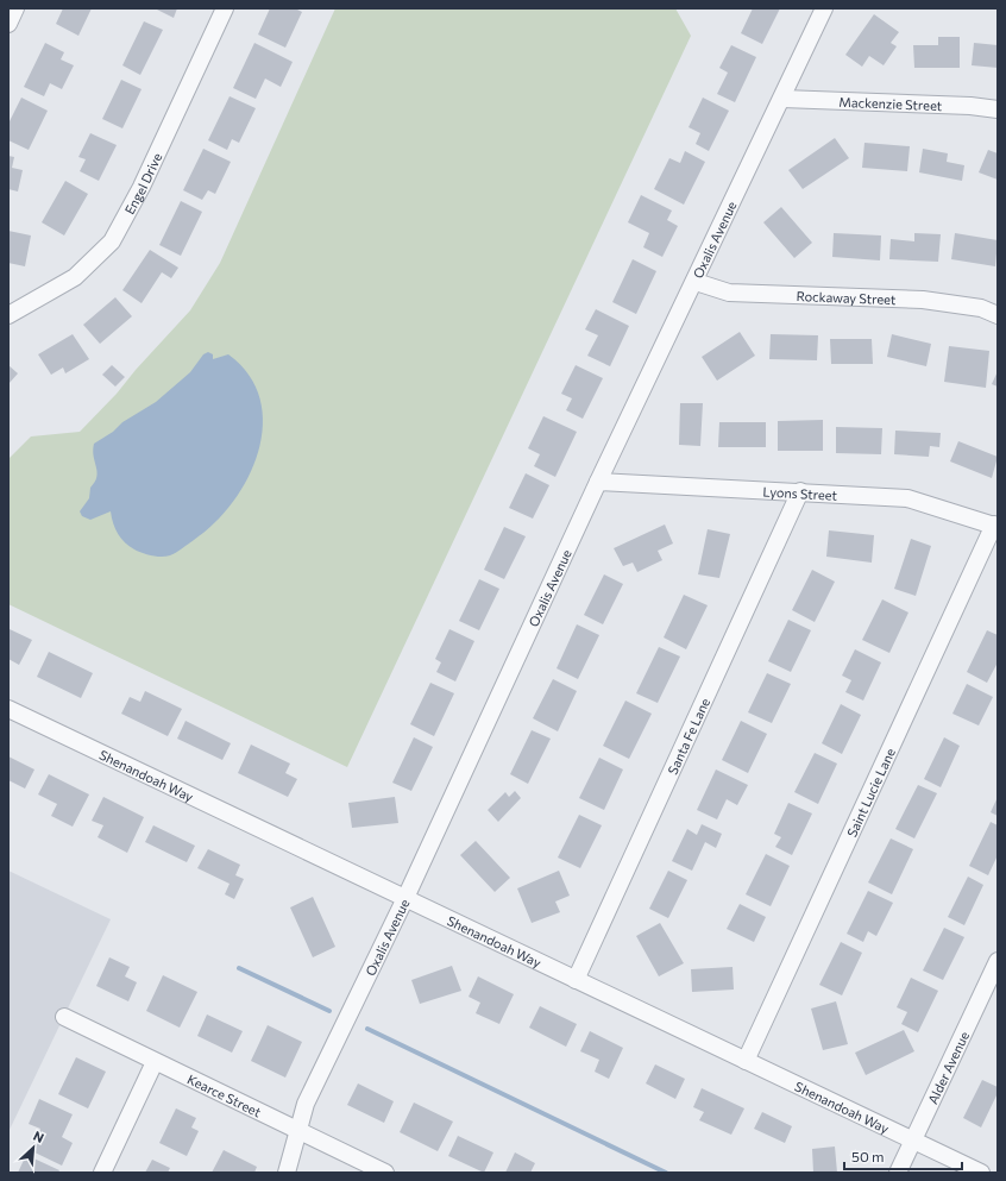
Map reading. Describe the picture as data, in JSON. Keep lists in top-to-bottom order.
{
  "streets": {
    "street": [
      "Mackenzie Street",
      "Engel Drive",
      "Oxalis Avenue",
      "Rockaway Street",
      "Lyons Street",
      "Santa Fe Lane",
      "Shenandoah Way",
      "Saint Lucie Lane",
      "Alder Avenue",
      "Kearce Street"
    ]
  },
  "crossings": [
    ["Mackenzie Street", "Oxalis Avenue"],
    ["Oxalis Avenue", "Rockaway Street"],
    ["Oxalis Avenue", "Lyons Street"],
    ["Oxalis Avenue", "Shenandoah Way"],
    ["Oxalis Avenue", "Kearce Street"],
    ["Lyons Street", "Santa Fe Lane"],
    ["Lyons Street", "Saint Lucie Lane"],
    ["Santa Fe Lane", "Shenandoah Way"],
    ["Shenandoah Way", "Saint Lucie Lane"],
    ["Shenandoah Way", "Alder Avenue"]
  ],
  "scale_bar": "50 m",
  "north": "top right"
}
